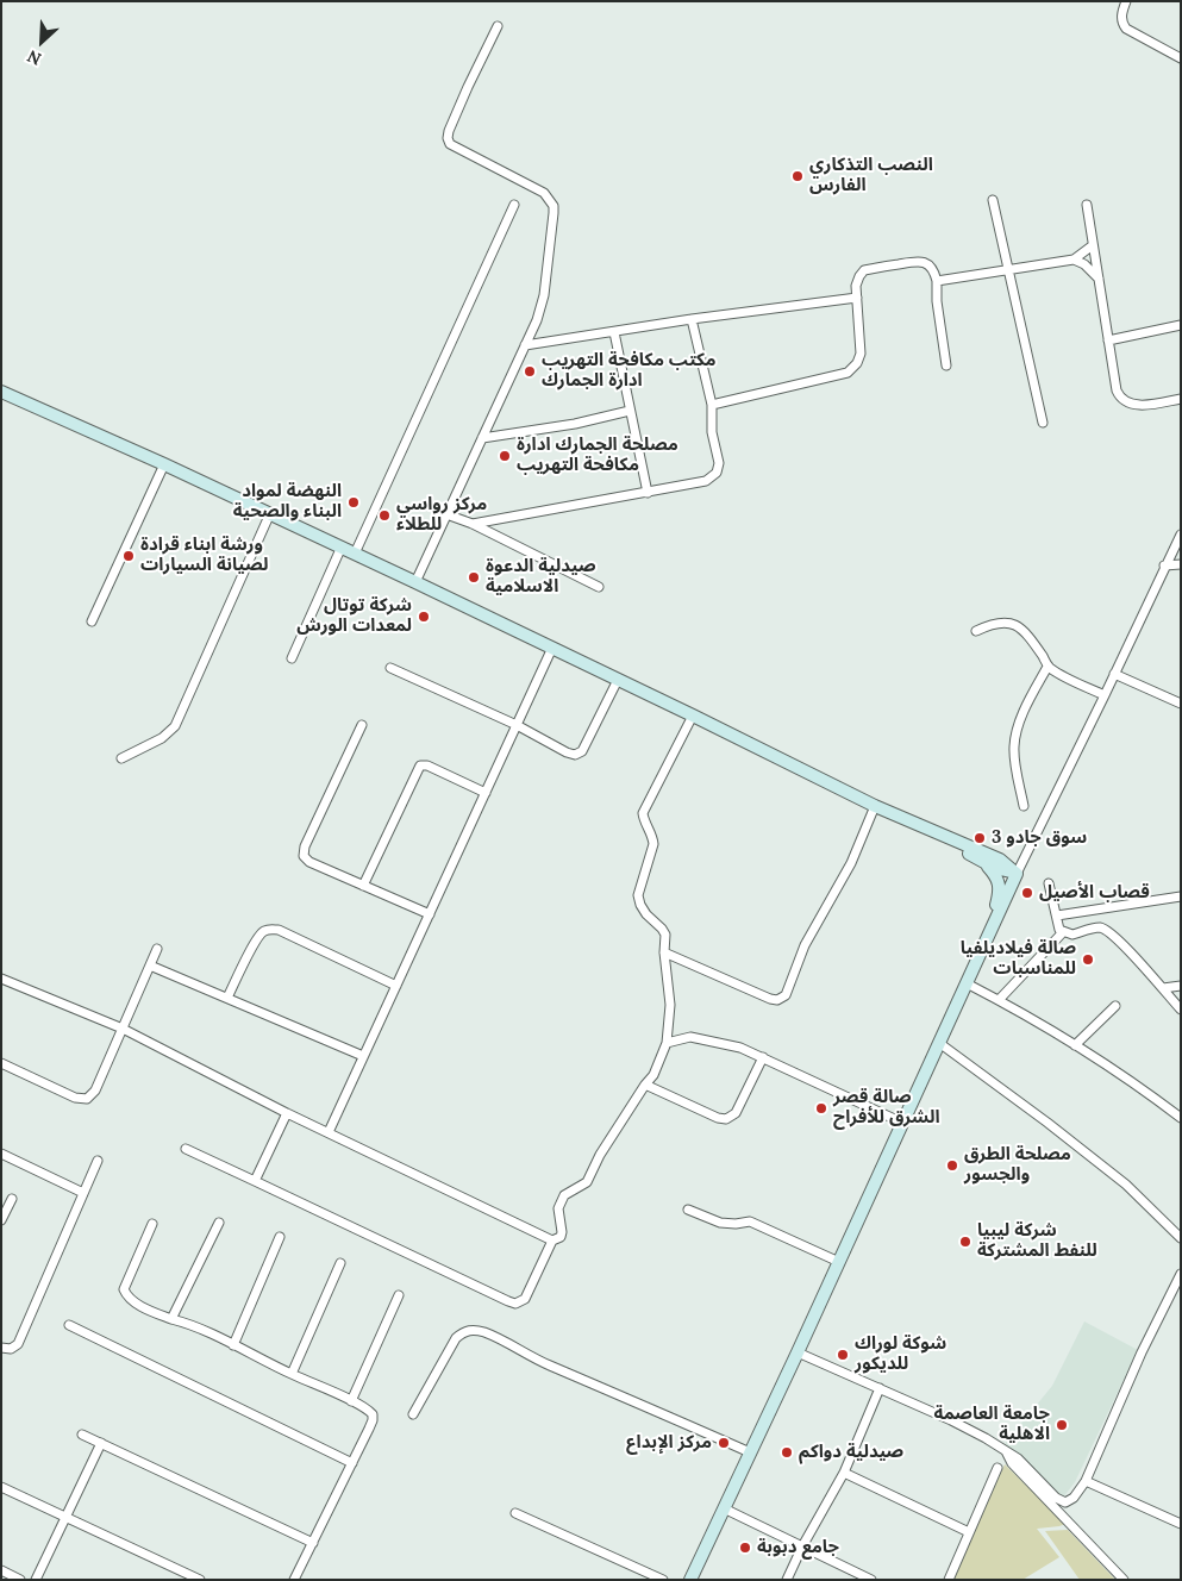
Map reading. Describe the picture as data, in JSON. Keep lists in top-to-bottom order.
{
  "places": [
    "النصب التذكاري الفارس",
    "مكتب مكافحة التهريب ادارة الجمارك",
    "مصلحة الجمارك ادارة مكافحة التهريب",
    "النهضة لمواد البناء والصحية",
    "مركز رواسي للطلاء",
    "ورشة ابناء قرادة لصيانة السيارات",
    "صيدلية الدعوة الاسلامية",
    "شركة توتال لمعدات الورش",
    "سوق جادو 3",
    "قصاب الأصيل",
    "صالة فيلاديلفيا للمناسبات",
    "صالة قصر الشرق للأفراح",
    "مصلحة الطرق والجسور",
    "شركة ليبيا للنفط المشتركة",
    "شوكة لوراك للديكور",
    "جامعة العاصمة الاهلية",
    "مركز الإبداع",
    "صيدلية دواكم",
    "جامع دبوبة"
  ],
  "north": "bottom left"
}
